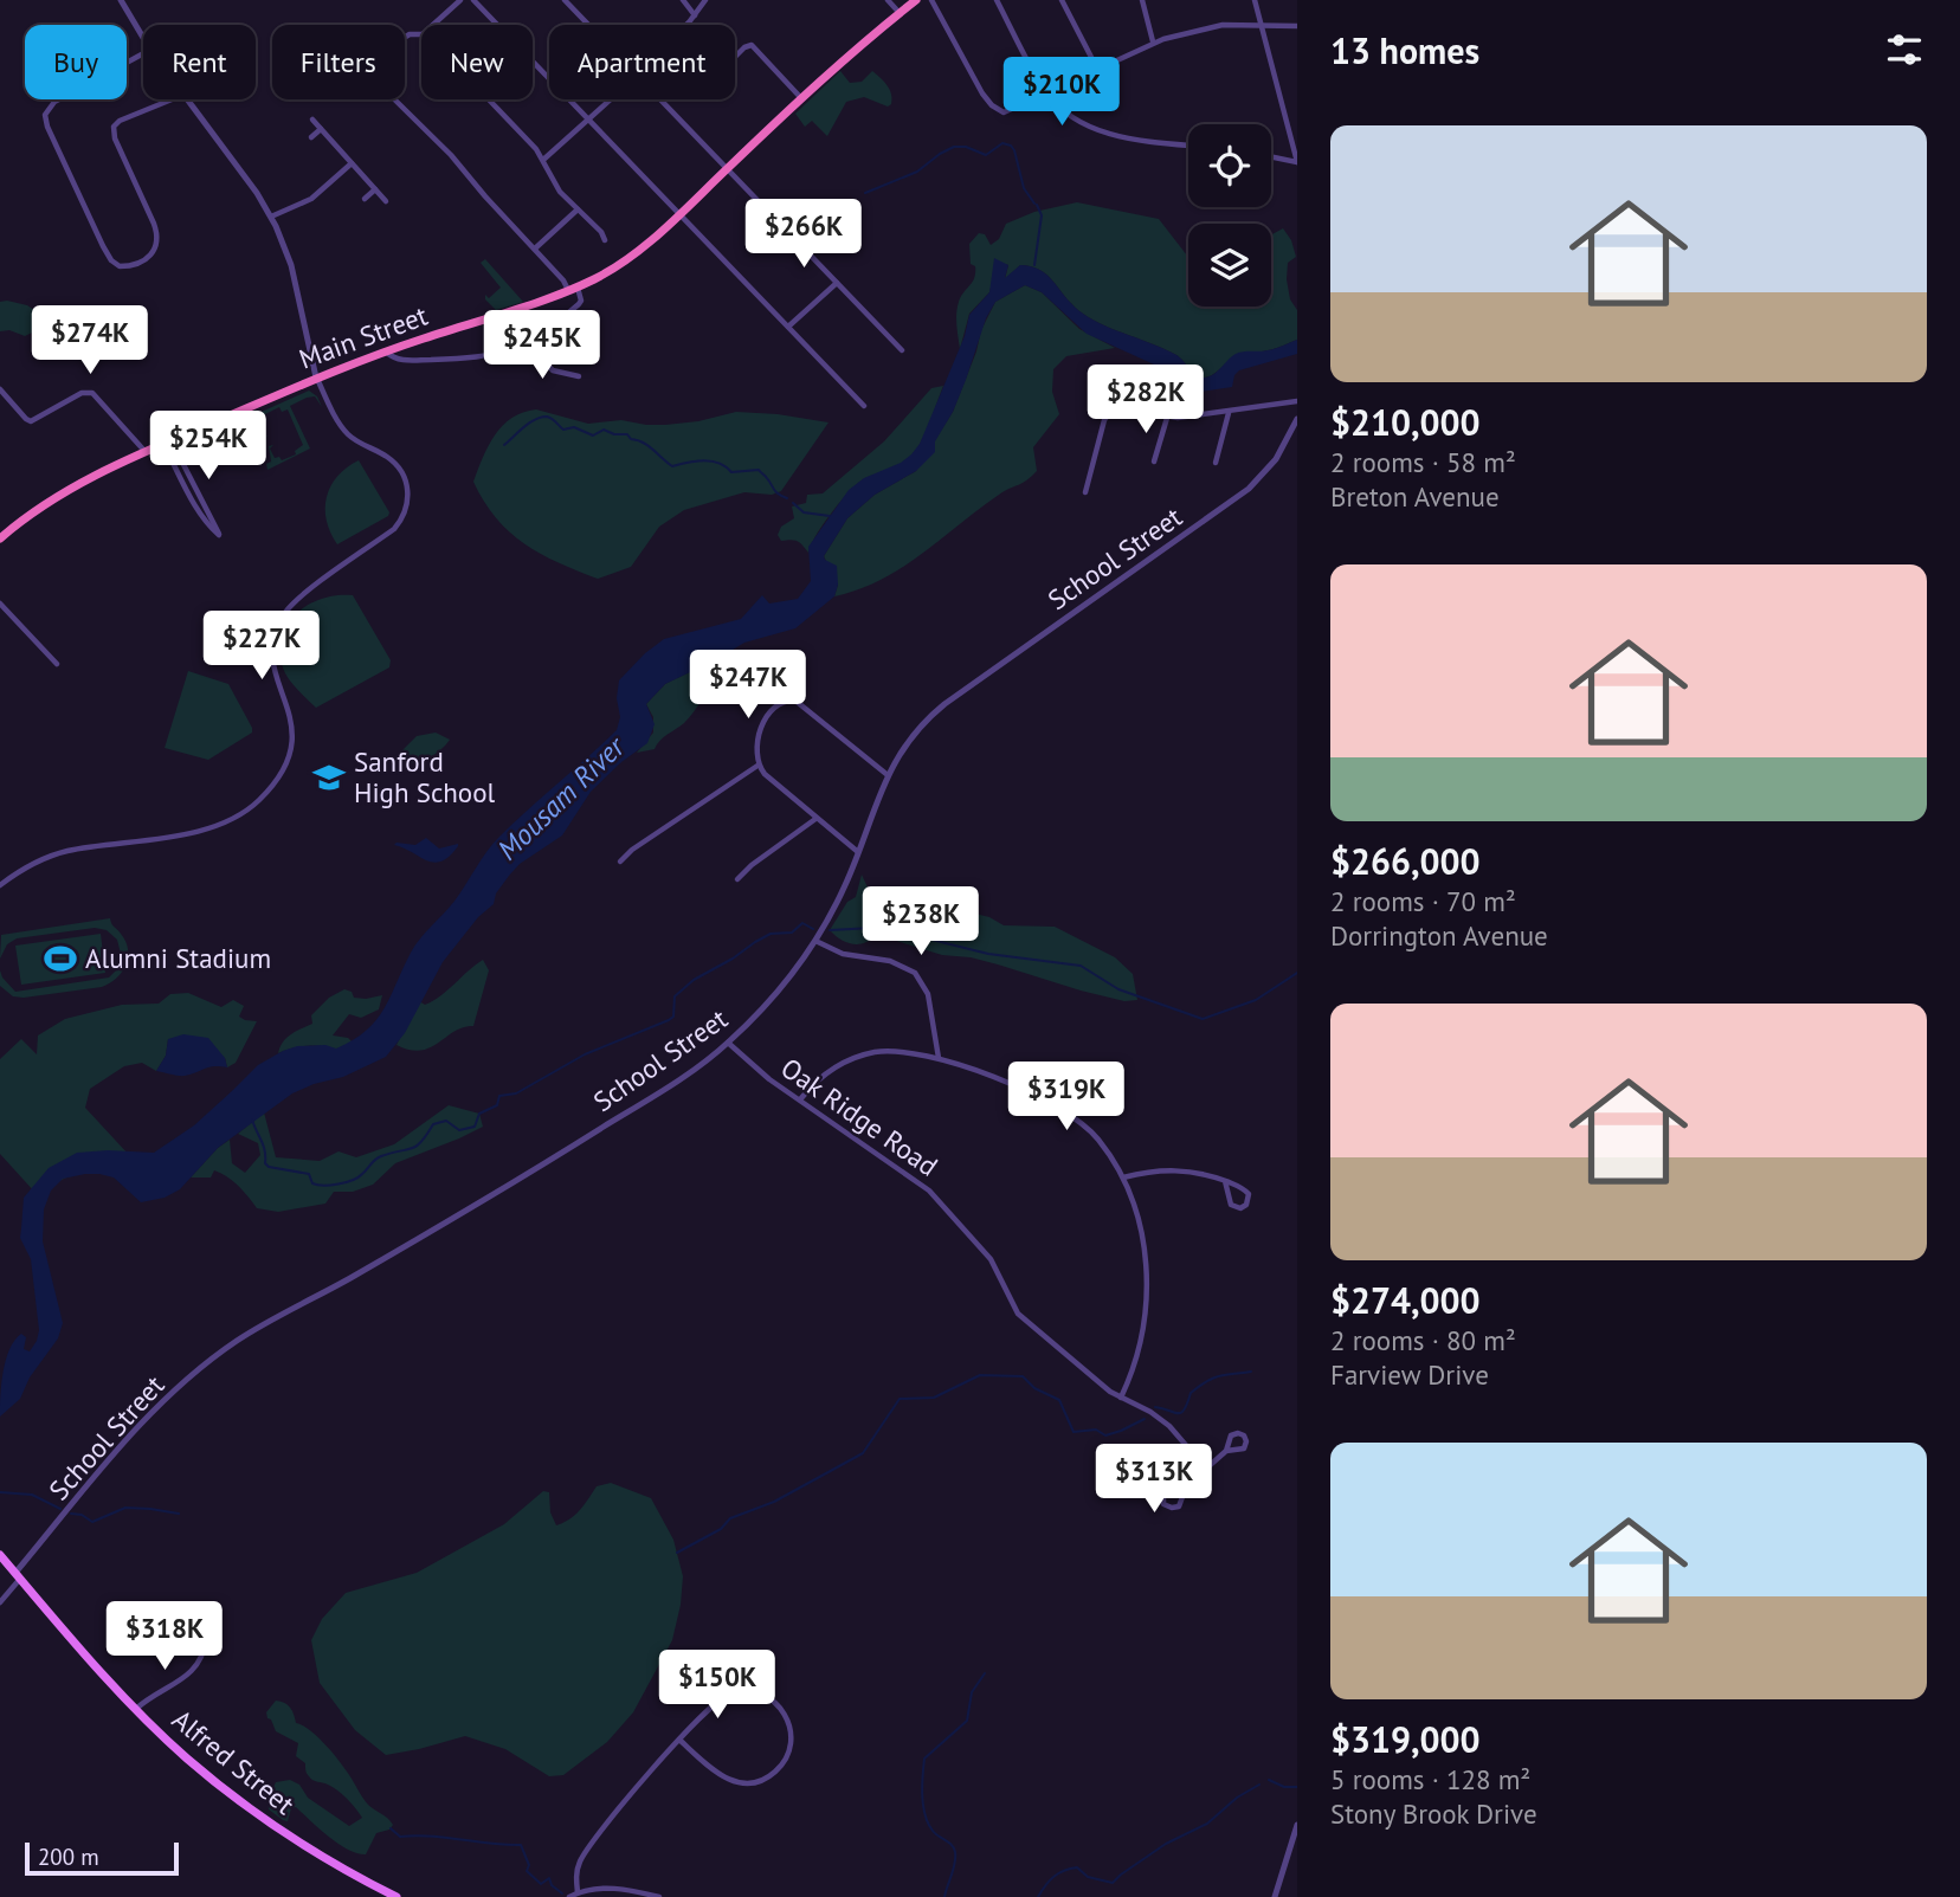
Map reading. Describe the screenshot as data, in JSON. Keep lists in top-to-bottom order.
{
  "streets": {
    "highway": ["Main Street"],
    "main road": ["Alfred Street"],
    "street": ["School Street", "Oak Ridge Road"]
  },
  "crossings": [
    ["School Street", "Oak Ridge Road"],
    ["School Street", "Alfred Street"]
  ],
  "water": ["Mousam River"],
  "places": {
    "school or university": ["Sanford High School"],
    "sports": ["Alumni Stadium"]
  },
  "scale_bar": "200 m",
  "page": {
    "heading": "13 homes",
    "chip": [
      "Buy",
      "Rent",
      "Filters",
      "New",
      "Apartment"
    ],
    "price": [
      "$210K",
      "$266K",
      "$274K",
      "$245K",
      "$282K",
      "$254K",
      "$227K",
      "$247K",
      "$238K",
      "$319K",
      "$313K",
      "$318K",
      "$150K"
    ],
    "list": [
      {
        "name": "$210,000",
        "note": "2 rooms · 58 m² · Breton Avenue"
      },
      {
        "name": "$266,000",
        "note": "2 rooms · 70 m² · Dorrington Avenue"
      },
      {
        "name": "$274,000",
        "note": "2 rooms · 80 m² · Farview Drive"
      },
      {
        "name": "$319,000",
        "note": "5 rooms · 128 m² · Stony Brook Drive"
      }
    ],
    "scale": "200 m"
  }
}
